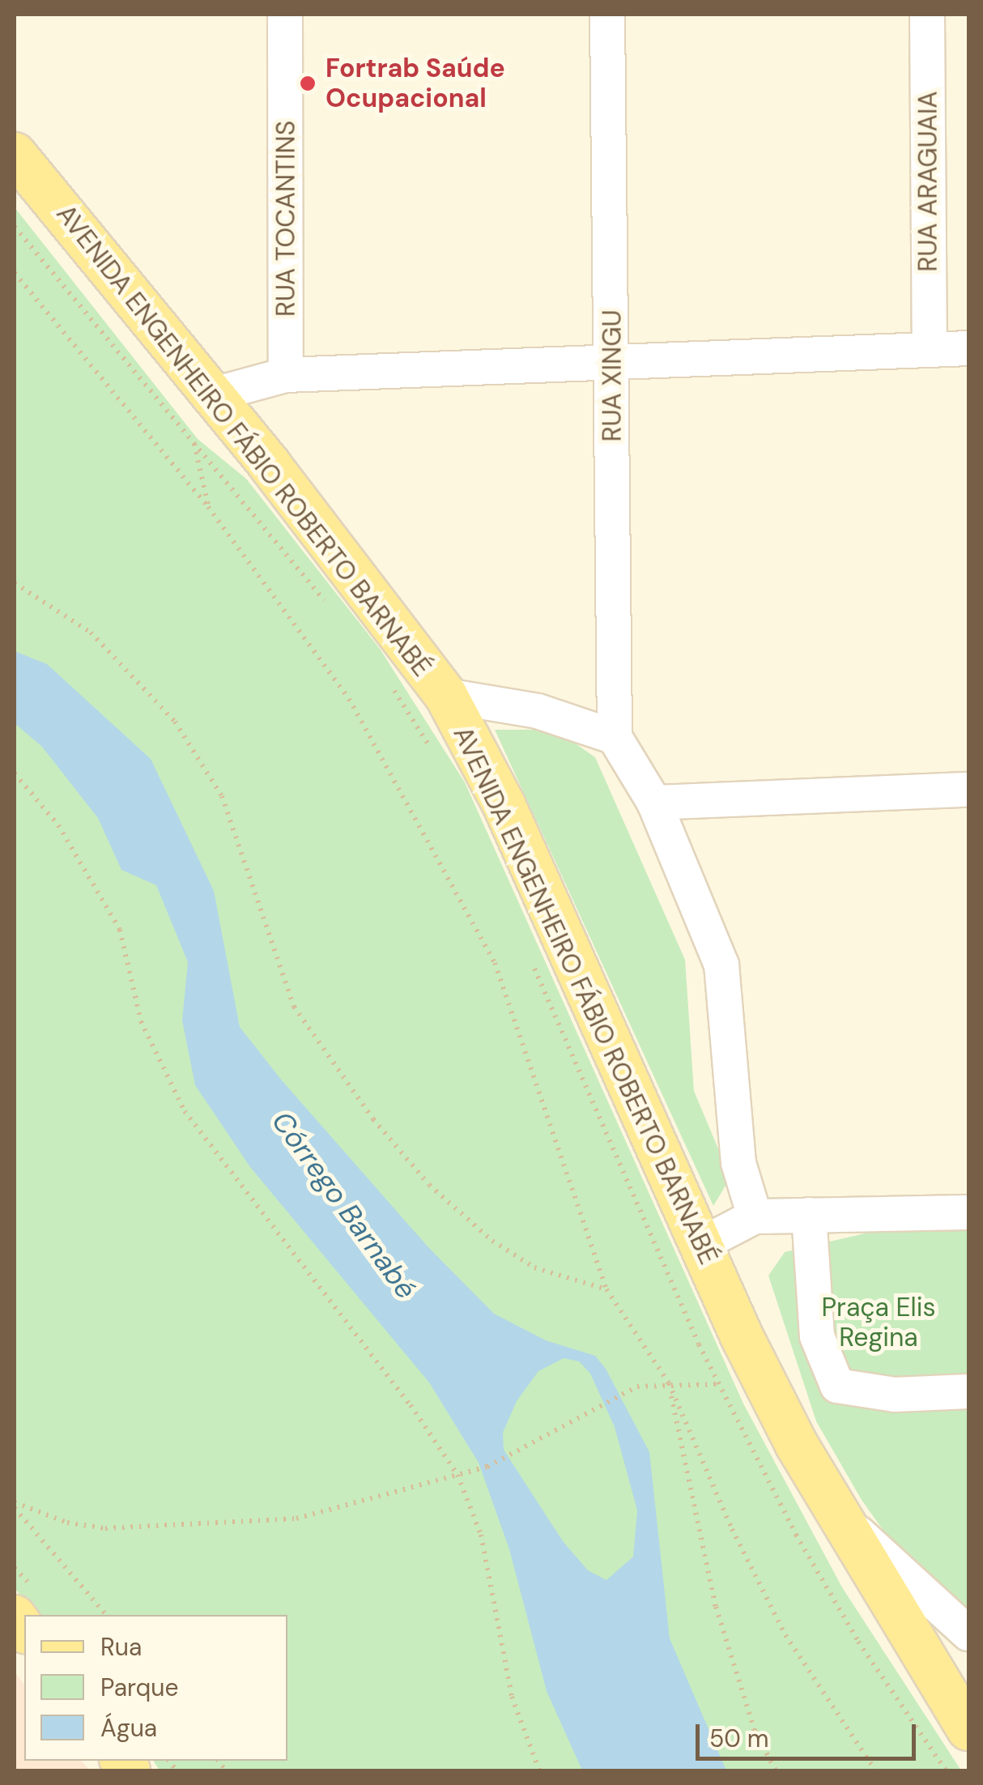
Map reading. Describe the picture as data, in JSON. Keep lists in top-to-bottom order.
{
  "streets": {
    "main road": ["AVENIDA ENGENHEIRO FÁBIO ROBERTO BARNABÉ"],
    "street": ["RUA ARAGUAIA", "RUA TOCANTINS", "RUA XINGU"]
  },
  "water": ["Córrego Barnabé"],
  "parks": ["Praça Elis Regina"],
  "places": ["Fortrab Saúde Ocupacional"],
  "legend": ["Rua", "Parque", "Água"],
  "scale_bar": "50 m"
}
